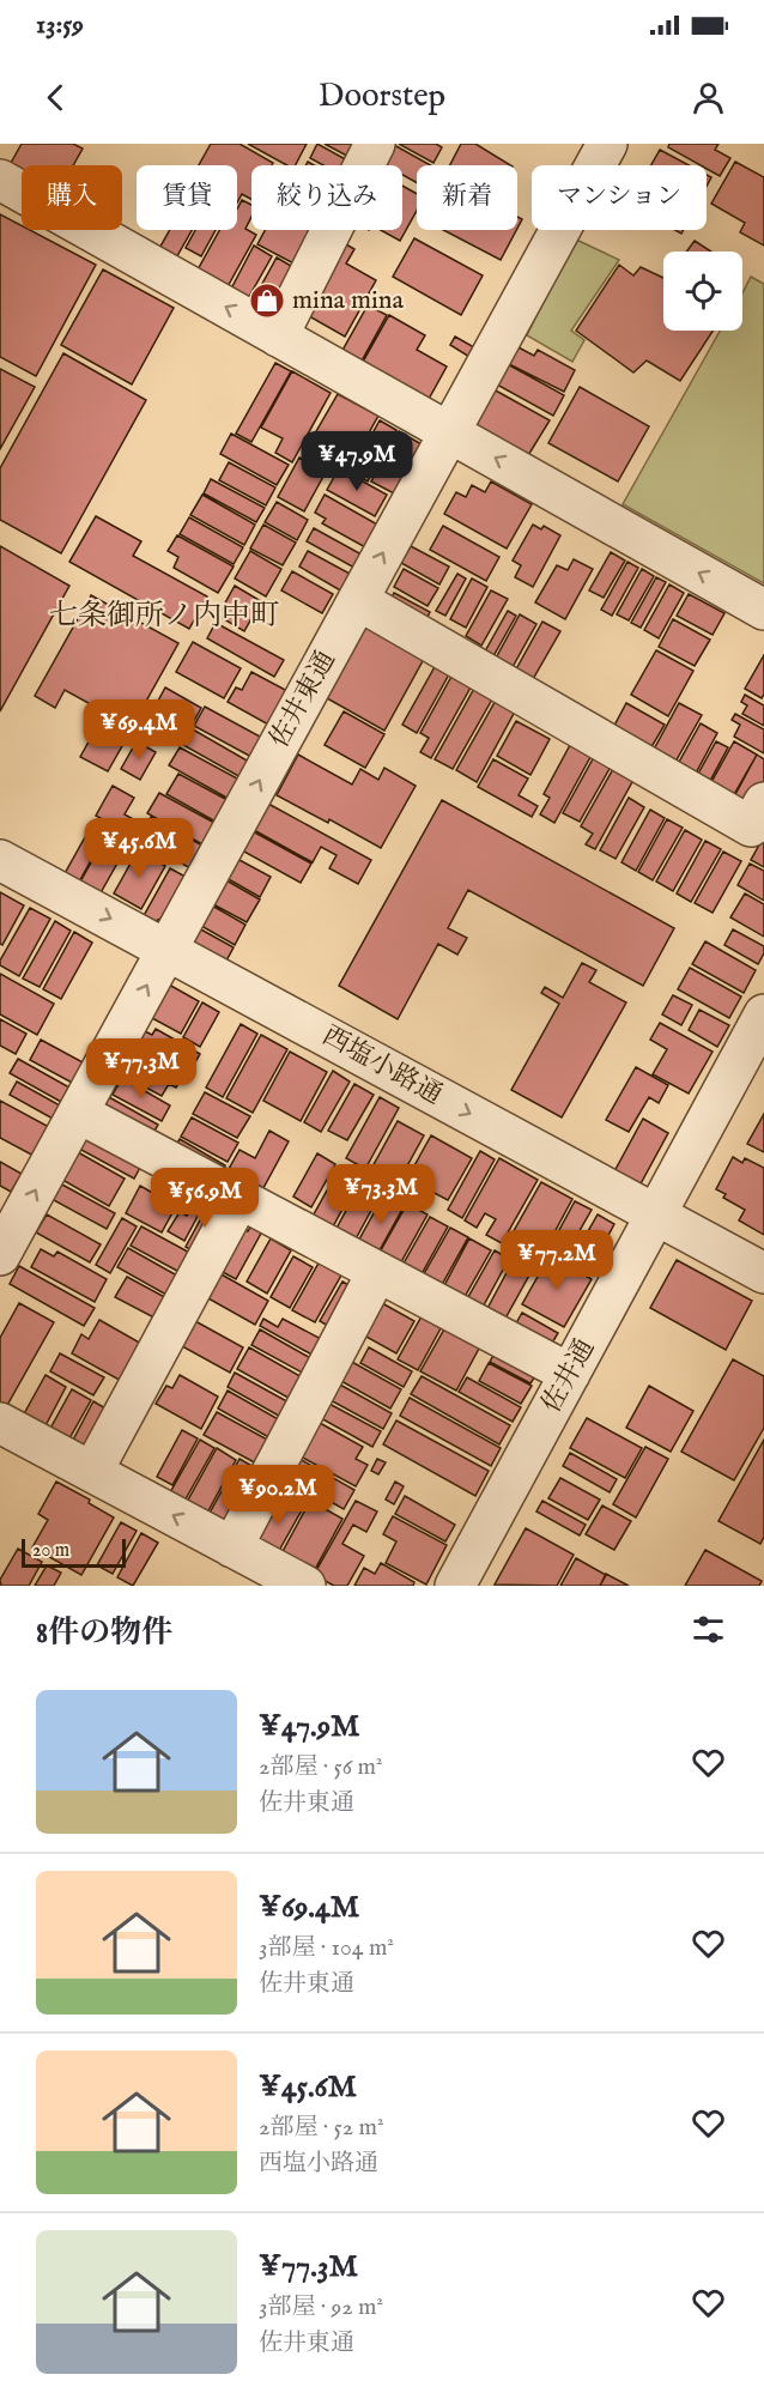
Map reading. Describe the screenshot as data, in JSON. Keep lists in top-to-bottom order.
{
  "streets": {
    "street": ["佐井東通", "西塩小路通", "佐井通"]
  },
  "crossings": [
    ["佐井東通", "西塩小路通"],
    ["西塩小路通", "佐井通"]
  ],
  "districts": ["七条御所ノ内中町"],
  "places": {
    "shop": ["mina mina"]
  },
  "scale_bar": "20 m",
  "page": {
    "status": "13:59",
    "header": "Doorstep",
    "chip": [
      "購入",
      "賃貸",
      "絞り込み",
      "新着",
      "マンション"
    ],
    "price": [
      "¥47.9M",
      "¥69.4M",
      "¥45.6M",
      "¥77.3M",
      "¥73.3M",
      "¥56.9M",
      "¥77.2M",
      "¥90.2M"
    ],
    "scale": "20 m",
    "heading": "8件の物件",
    "list": [
      {
        "name": "¥47.9M",
        "note": "2部屋 · 56 m² · 佐井東通"
      },
      {
        "name": "¥69.4M",
        "note": "3部屋 · 104 m² · 佐井東通"
      },
      {
        "name": "¥45.6M",
        "note": "2部屋 · 52 m² · 西塩小路通"
      },
      {
        "name": "¥77.3M",
        "note": "3部屋 · 92 m² · 佐井東通"
      }
    ]
  }
}
